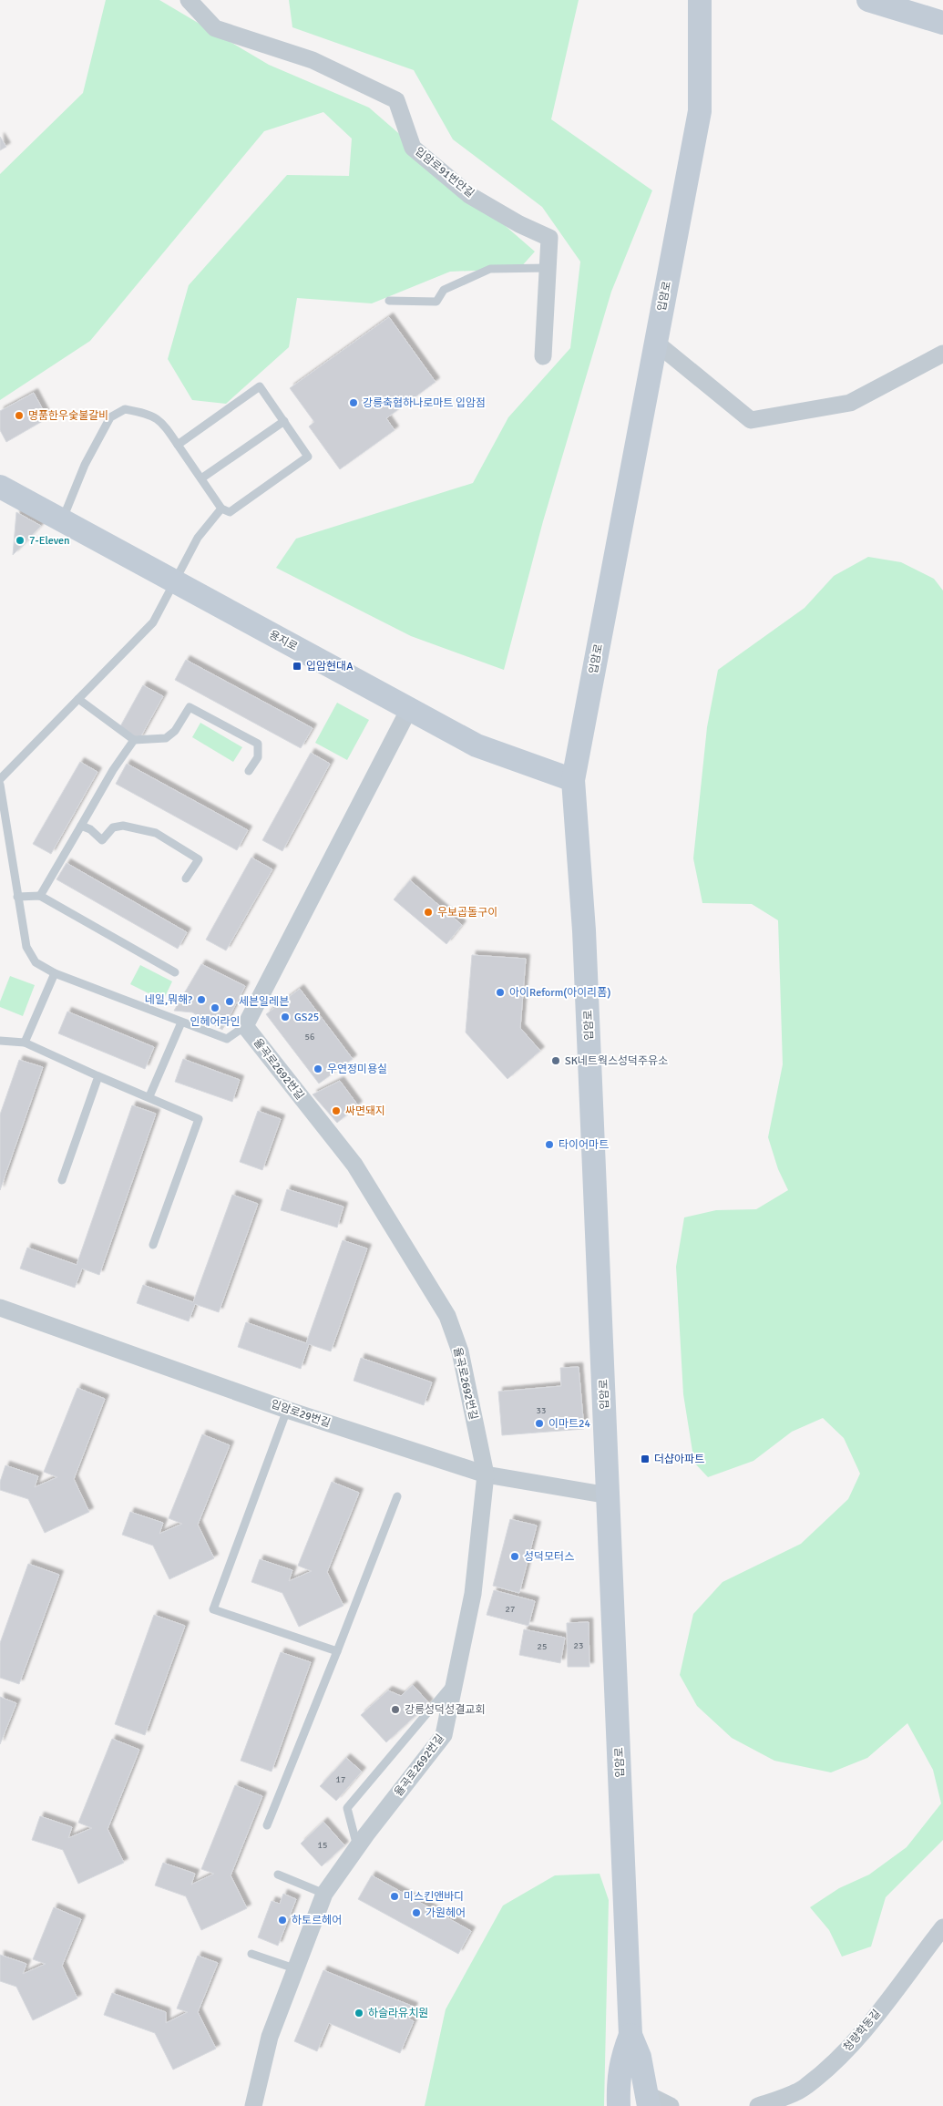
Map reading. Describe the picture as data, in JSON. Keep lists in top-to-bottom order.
{
  "streets": {
    "street": [
      "입암로91번안길",
      "입암로",
      "용지로",
      "율곡로2692번길",
      "입암로29번길",
      "청량학동길"
    ]
  },
  "crossings": [
    ["입암로", "용지로"],
    ["입암로", "입암로29번길"],
    ["율곡로2692번길", "입암로29번길"]
  ],
  "places": {
    "other": [
      "강릉축협하나로마트 입암점",
      "명품한우숯불갈비",
      "7-Eleven",
      "우보곱돌구이",
      "아이Reform(아이리폼)",
      "네일,뭐해?",
      "세븐일레븐",
      "인헤어라인",
      "GS25",
      "SK네트웍스성덕주유소",
      "우연정미용실",
      "싸면돼지",
      "타이어마트",
      "이마트24",
      "성덕모터스",
      "강릉성덕성결교회",
      "미스킨앤바디",
      "가원헤어",
      "하토르헤어",
      "하슬라유치원"
    ],
    "transit": ["입암현대A", "더샵아파트"]
  },
  "house_numbers": [
    "56",
    "33",
    "27",
    "23",
    "25",
    "17",
    "15"
  ]
}
